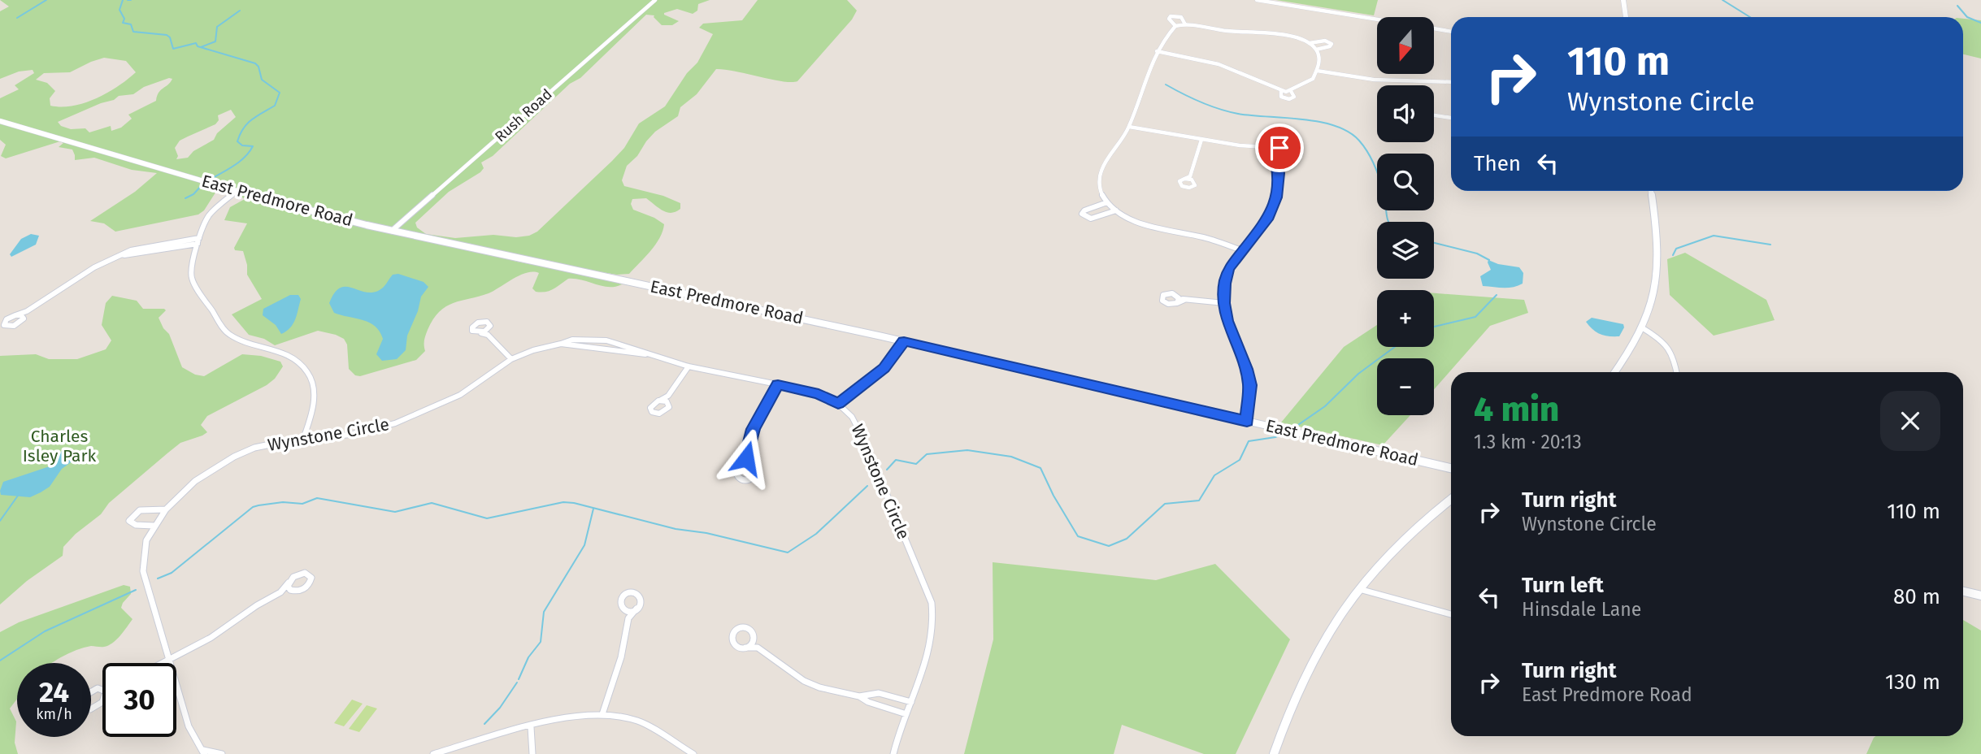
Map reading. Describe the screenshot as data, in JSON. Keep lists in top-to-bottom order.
{
  "streets": {
    "street": ["Rush Road", "East Predmore Road", "Wynstone Circle"]
  },
  "crossings": [
    ["Rush Road", "East Predmore Road"]
  ],
  "parks": ["Charles Isley Park"],
  "north": "bottom",
  "page": {
    "map_buttons": ["+", "−"],
    "turn": ["110 m", "Wynstone Circle"],
    "then": "Then",
    "heading": ["4 min", "1.3 km · 20:13"],
    "list": [
      {
        "name": "Turn right",
        "note": "Wynstone Circle",
        "value": "110 m"
      },
      {
        "name": "Turn left",
        "note": "Hinsdale Lane",
        "value": "80 m"
      },
      {
        "name": "Turn right",
        "note": "East Predmore Road",
        "value": "130 m"
      }
    ],
    "speed": "24 km/h",
    "limit": "30"
  }
}
